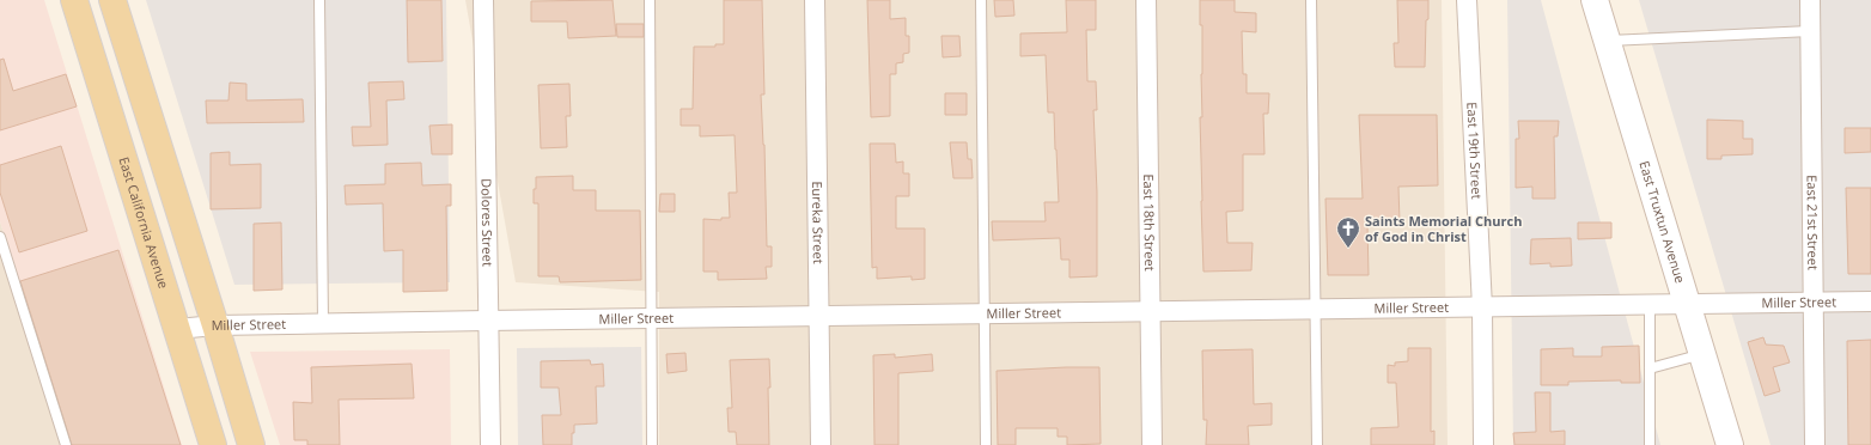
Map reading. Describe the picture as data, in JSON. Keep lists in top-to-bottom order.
{
  "streets": {
    "main road": ["East California Avenue", "East Truxtun Avenue"],
    "street": [
      "East 19th Street",
      "Dolores Street",
      "Eureka Street",
      "East 18th Street",
      "East 21st Street",
      "Miller Street"
    ]
  },
  "crossings": [
    ["East 19th Street", "Miller Street"],
    ["East California Avenue", "Miller Street"],
    ["Dolores Street", "Miller Street"],
    ["Eureka Street", "Miller Street"],
    ["East 18th Street", "Miller Street"],
    ["East Truxtun Avenue", "Miller Street"],
    ["East 21st Street", "Miller Street"]
  ],
  "places": {
    "church": ["Saints Memorial Church of God in Christ"]
  }
}
